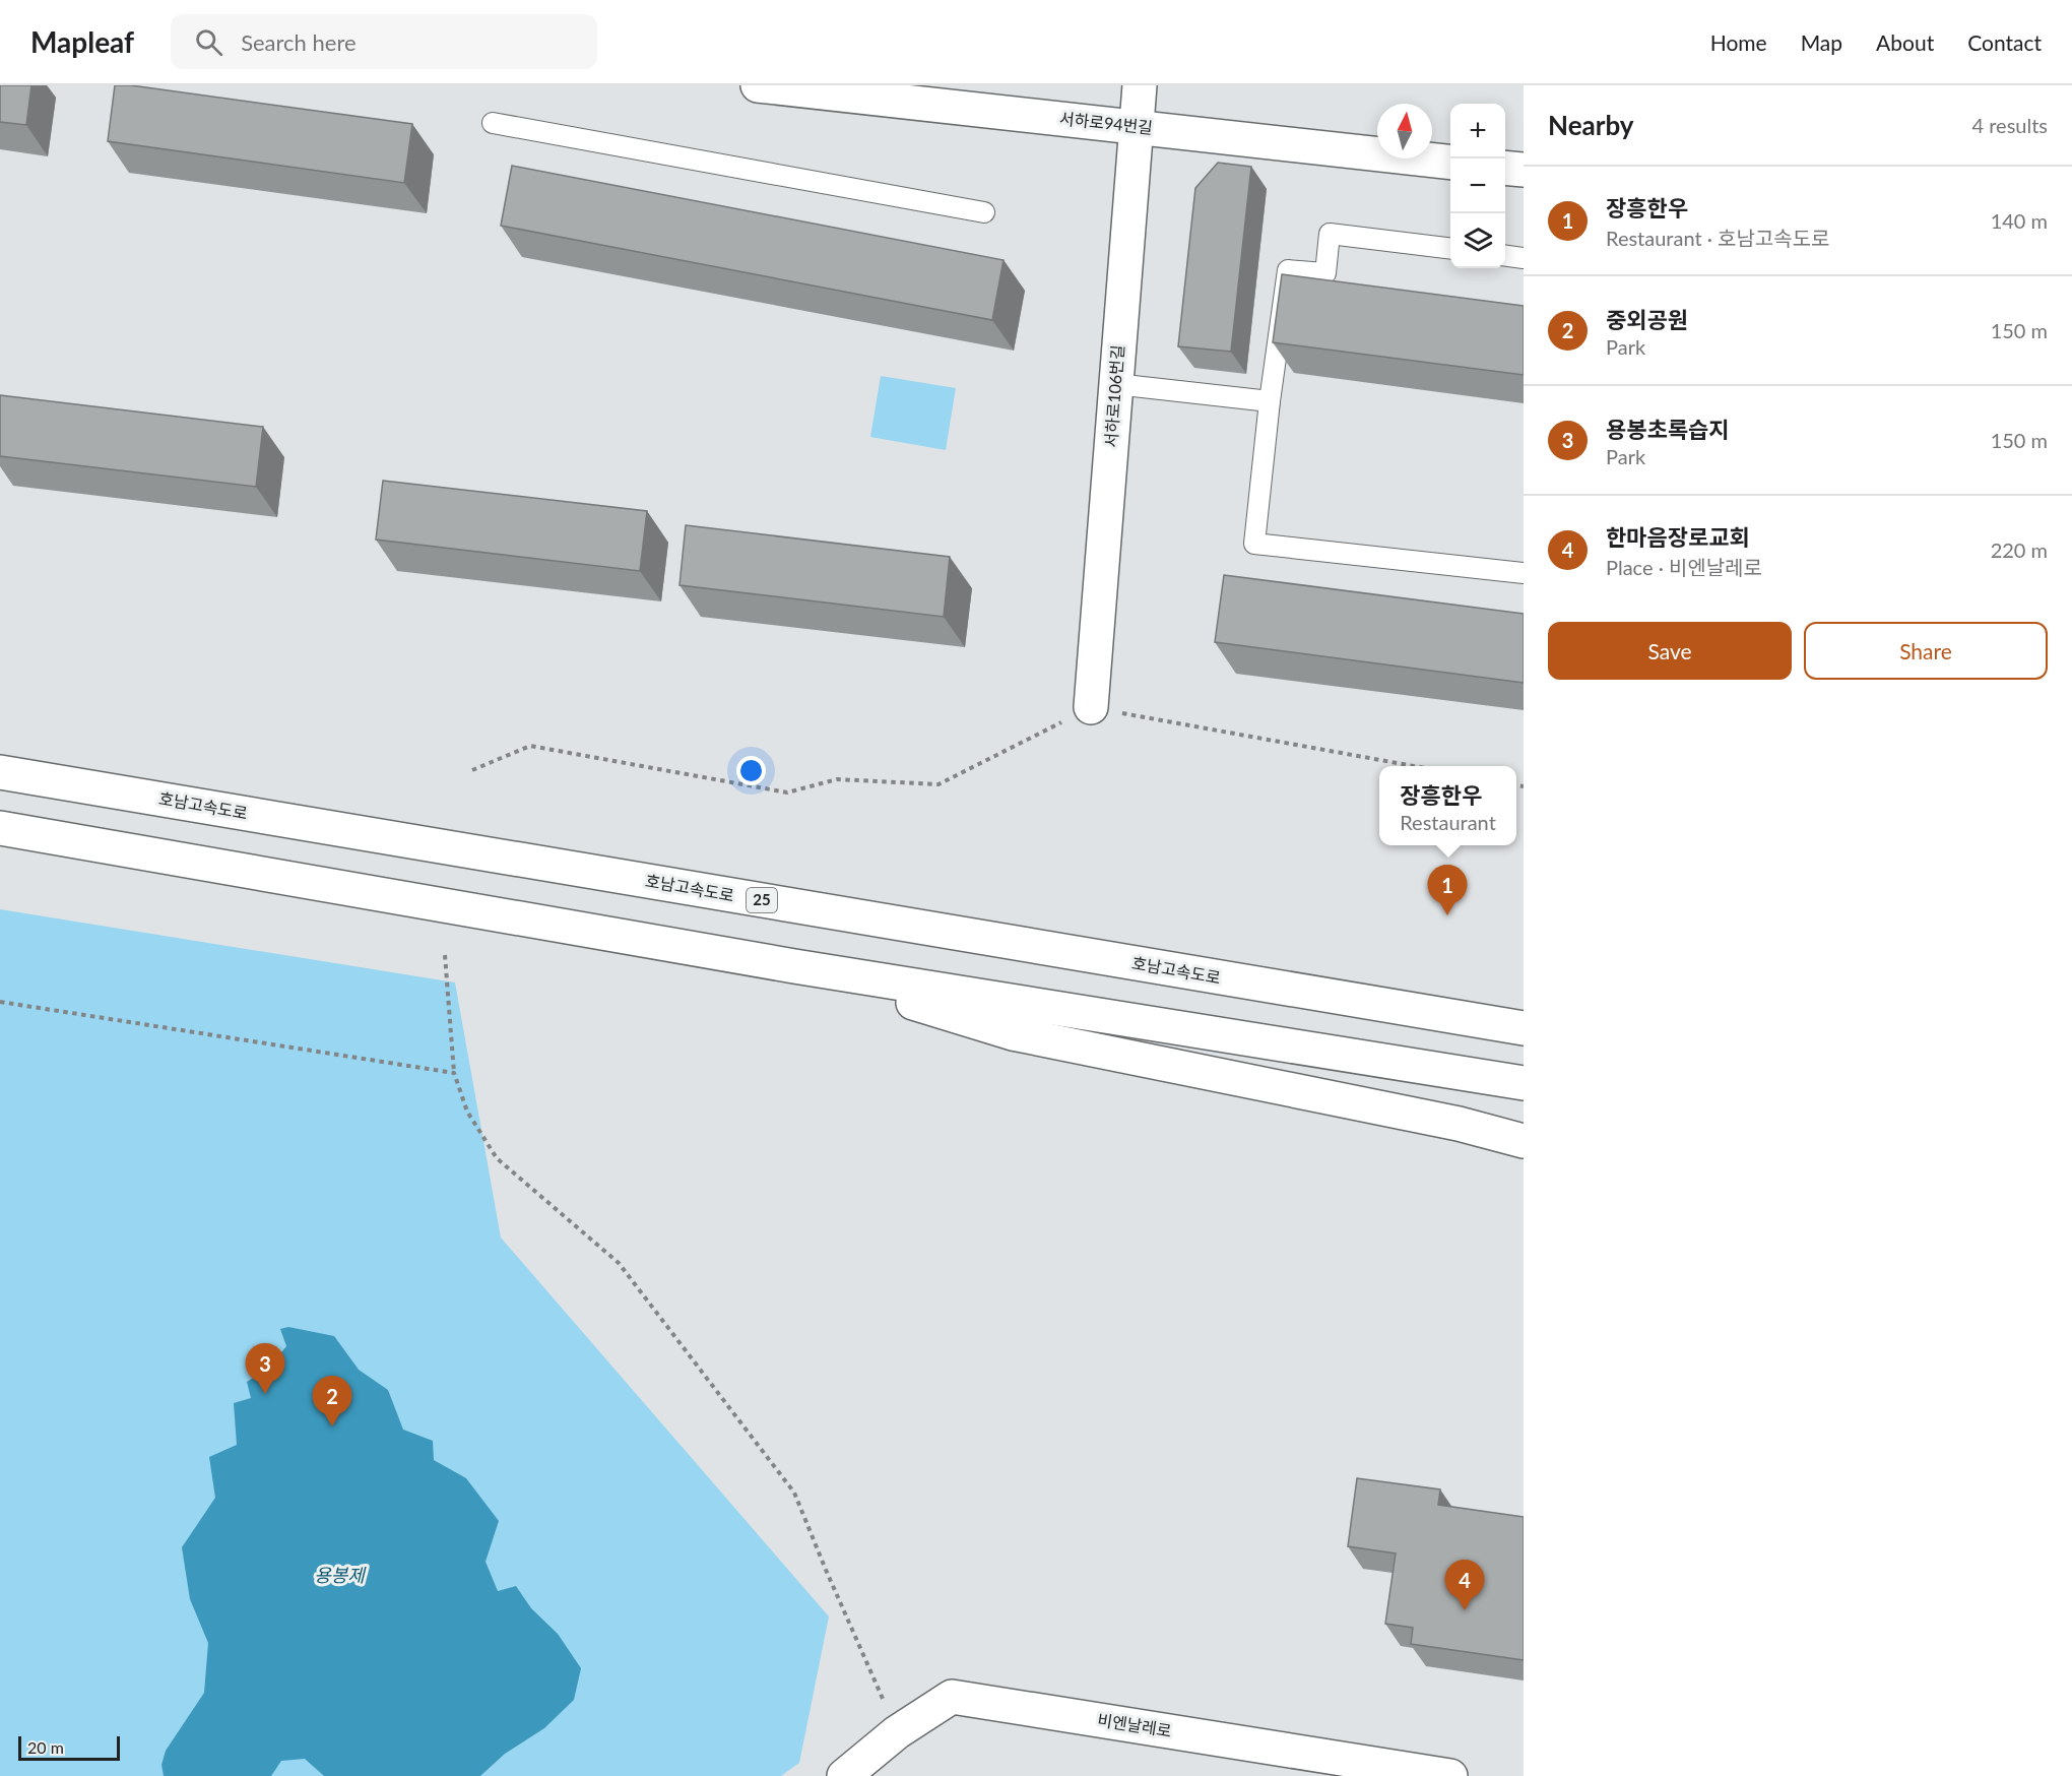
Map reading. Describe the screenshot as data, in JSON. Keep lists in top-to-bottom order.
{
  "streets": {
    "main road": [
      "서하로94번길",
      "서하로106번길",
      "호남고속도로",
      "25",
      "비엔날레로"
    ]
  },
  "crossings": [
    ["서하로94번길", "서하로106번길"]
  ],
  "water": ["용봉제"],
  "scale_bar": "20 m",
  "north": "top",
  "page": {
    "header": "Mapleaf",
    "search": "Search here",
    "nav": [
      "Home",
      "Map",
      "About",
      "Contact"
    ],
    "heading": ["Nearby", "4 results"],
    "map_buttons": ["+", "−"],
    "list": [
      {
        "mark": "1",
        "name": "장흥한우",
        "note": "Restaurant · 호남고속도로",
        "value": "140 m"
      },
      {
        "mark": "2",
        "name": "중외공원",
        "note": "Park",
        "value": "150 m"
      },
      {
        "mark": "3",
        "name": "용봉초록습지",
        "note": "Park",
        "value": "150 m"
      },
      {
        "mark": "4",
        "name": "한마음장로교회",
        "note": "Place · 비엔날레로",
        "value": "220 m"
      }
    ],
    "buttons": ["Save", "Share"],
    "popup": ["장흥한우", "Restaurant"],
    "pins": [
      "1",
      "3",
      "2",
      "4"
    ],
    "scale": "20 m"
  }
}
